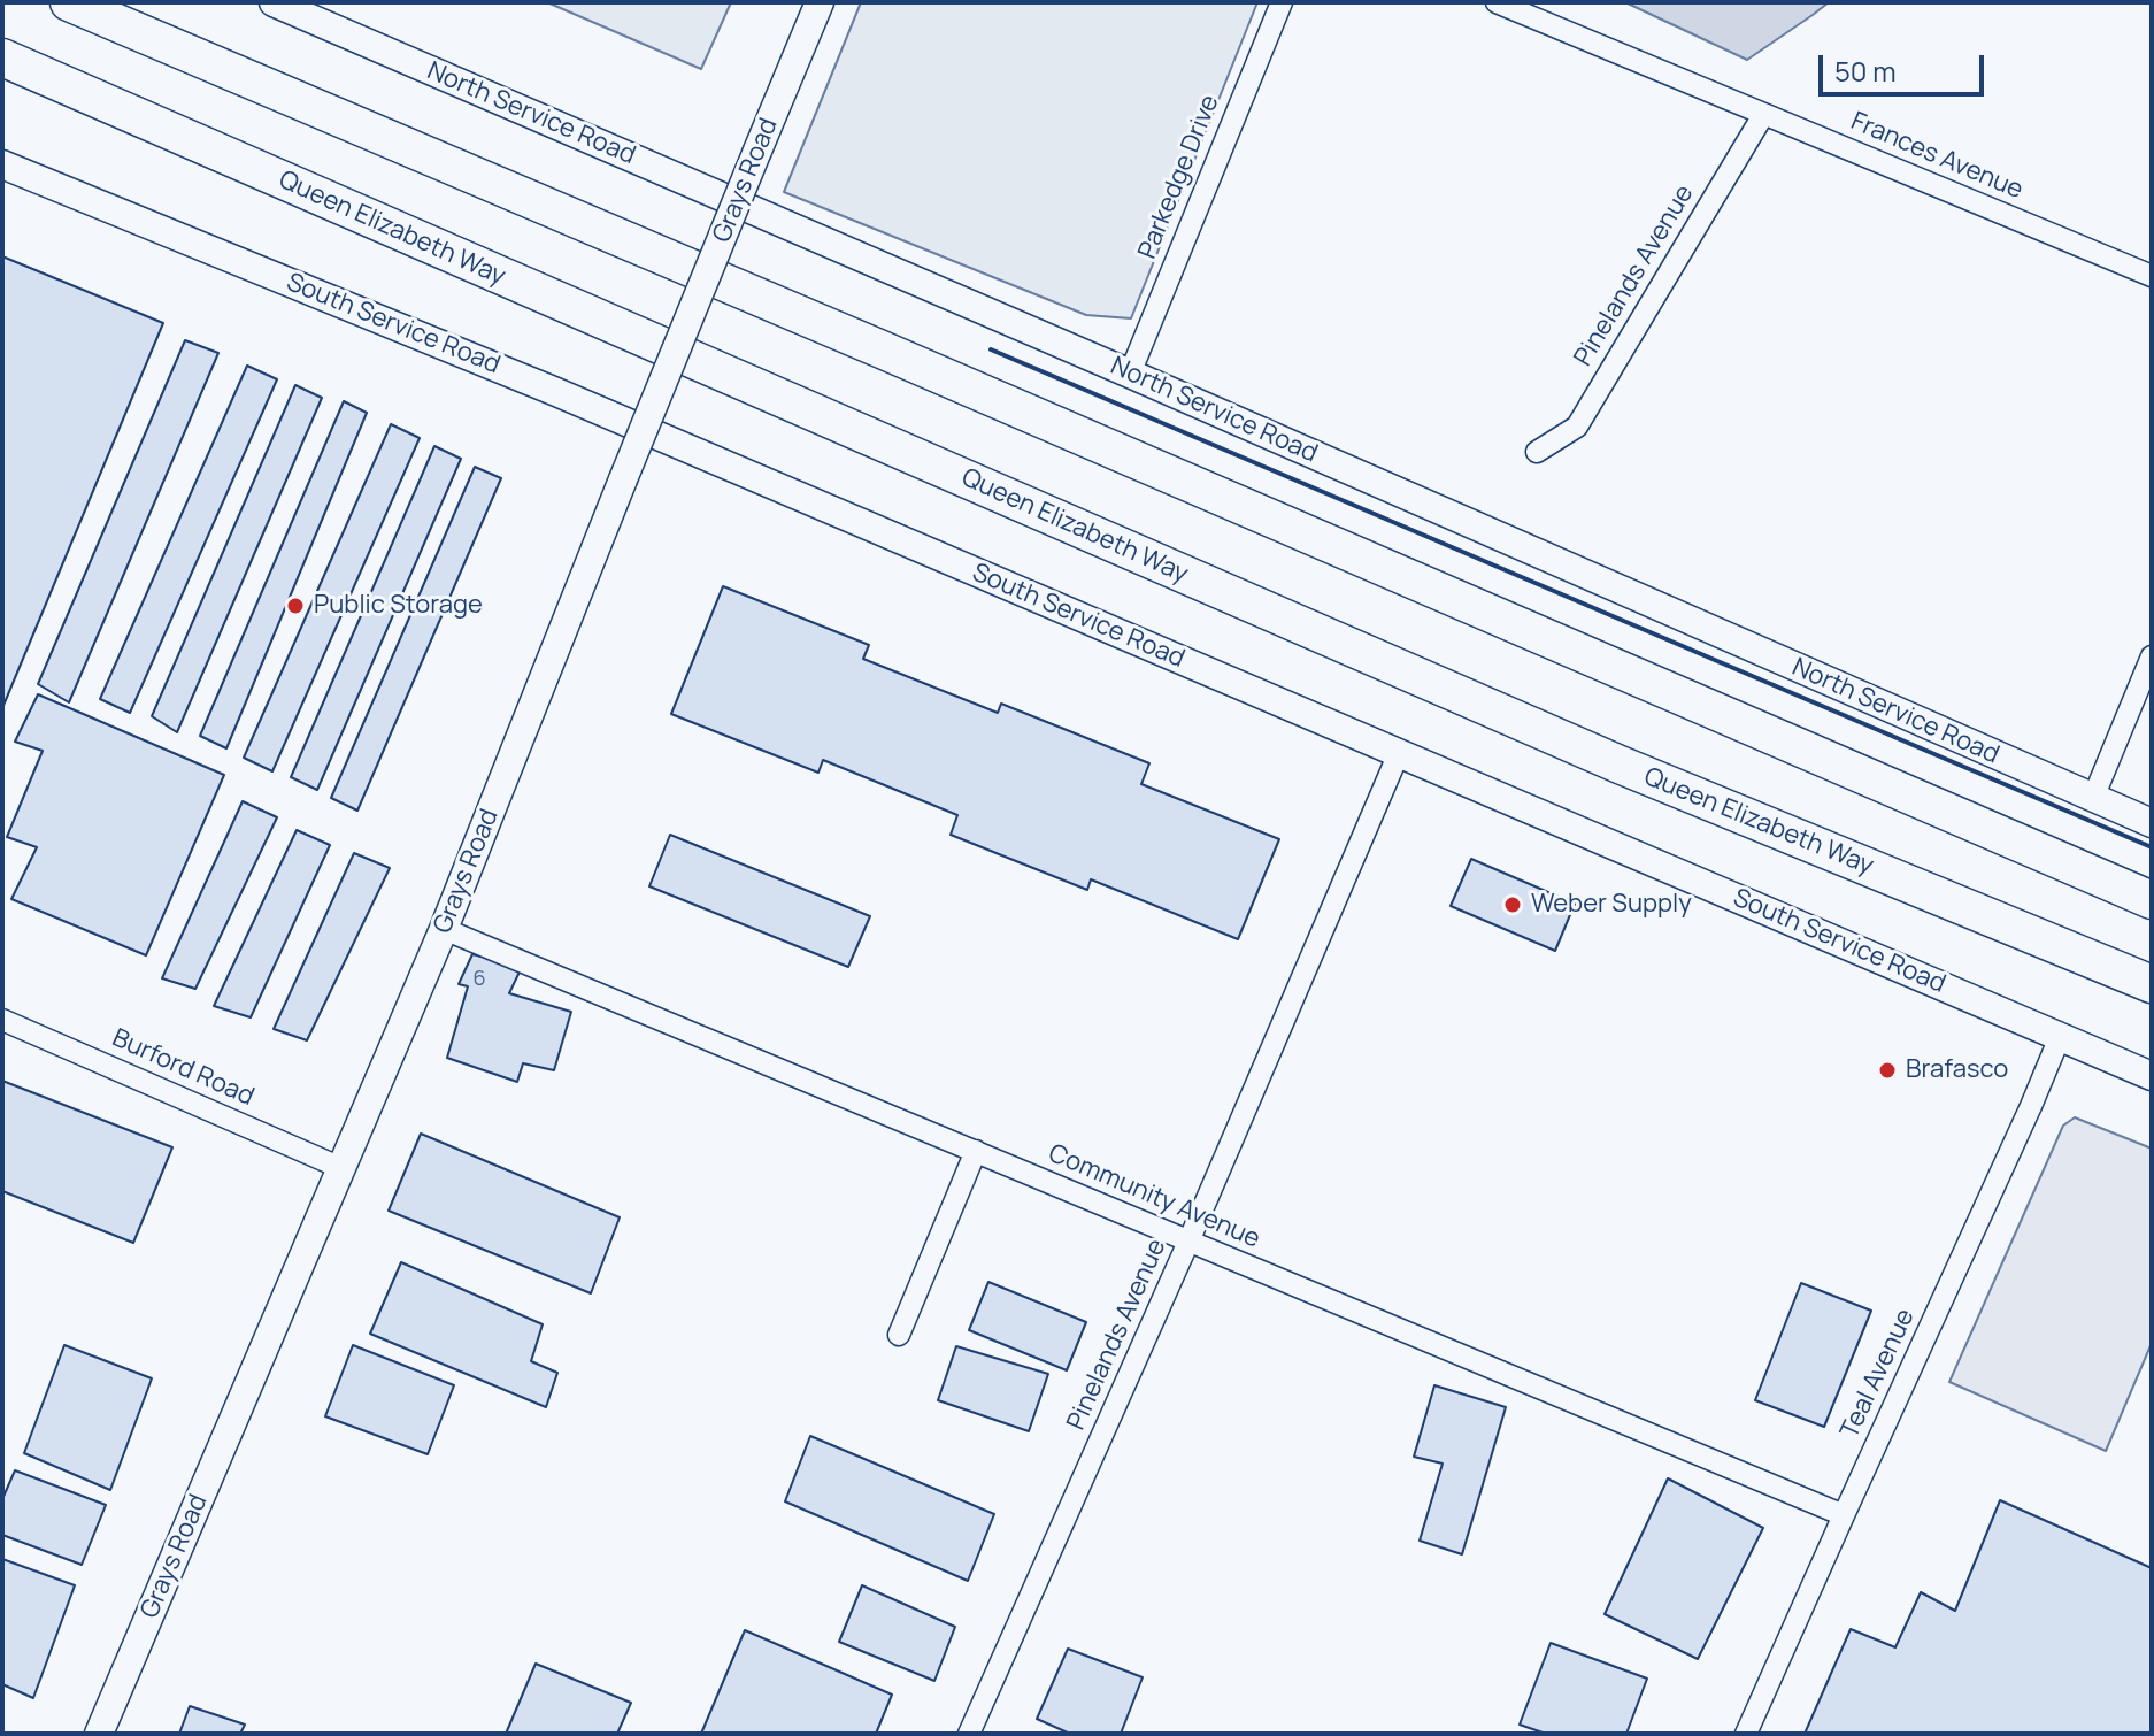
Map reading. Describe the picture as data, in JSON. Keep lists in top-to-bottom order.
{
  "streets": {
    "highway": ["Queen Elizabeth Way"],
    "street": [
      "North Service Road",
      "Frances Avenue",
      "Parkedge Drive",
      "Grays Road",
      "Pinelands Avenue",
      "South Service Road",
      "Burford Road",
      "Community Avenue",
      "Teal Avenue"
    ]
  },
  "crossings": [
    ["North Service Road", "Parkedge Drive"],
    ["Frances Avenue", "Pinelands Avenue"],
    ["Grays Road", "Burford Road"],
    ["Grays Road", "Community Avenue"],
    ["Pinelands Avenue", "South Service Road"],
    ["Pinelands Avenue", "Community Avenue"],
    ["South Service Road", "Teal Avenue"],
    ["Community Avenue", "Teal Avenue"]
  ],
  "places": ["Public Storage", "Weber Supply", "Brafasco"],
  "house_numbers": ["6"],
  "scale_bar": "50 m"
}
